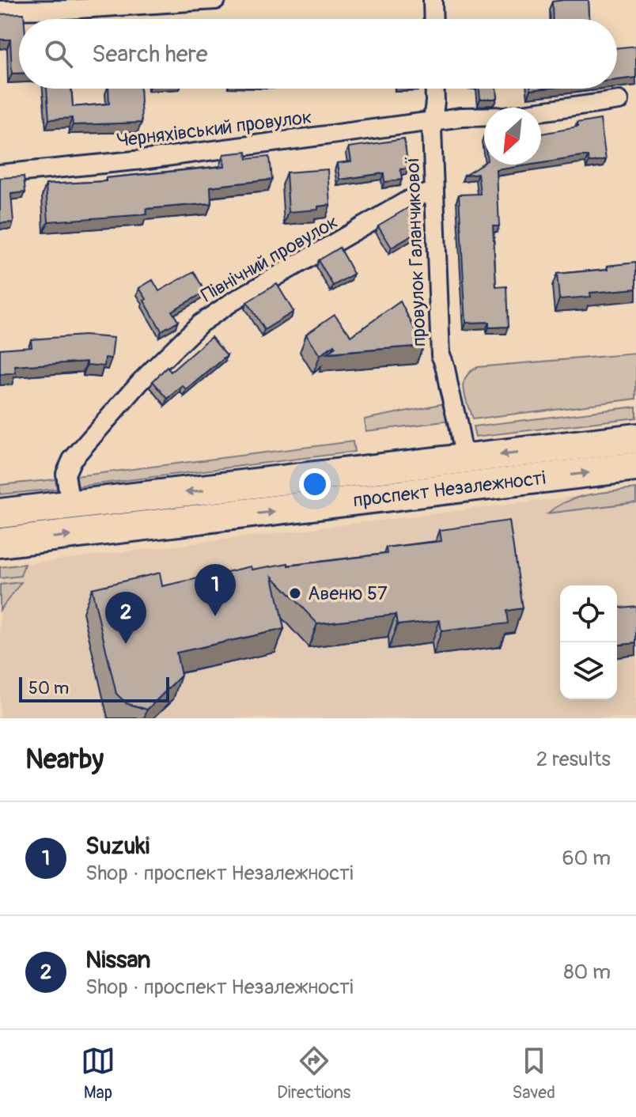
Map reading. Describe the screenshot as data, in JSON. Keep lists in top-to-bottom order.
{
  "streets": {
    "main road": ["проспект Незалежності"],
    "street": ["Черняхівський провулок", "провулок Галанчикової", "Північний провулок"]
  },
  "crossings": [
    ["Черняхівський провулок", "провулок Галанчикової"],
    ["провулок Галанчикової", "Північний провулок"],
    ["провулок Галанчикової", "проспект Незалежності"],
    ["Північний провулок", "проспект Незалежності"]
  ],
  "places": ["Авеню 57"],
  "scale_bar": "50 m",
  "north": "bottom left",
  "page": {
    "search": "Search here",
    "pins": ["1", "2"],
    "scale": "50 m",
    "heading": ["Nearby", "2 results"],
    "list": [
      {
        "mark": "1",
        "name": "Suzuki",
        "note": "Shop · проспект Незалежності",
        "value": "60 m"
      },
      {
        "mark": "2",
        "name": "Nissan",
        "note": "Shop · проспект Незалежності",
        "value": "80 m"
      }
    ],
    "nav": ["Map", "Directions", "Saved"]
  }
}
